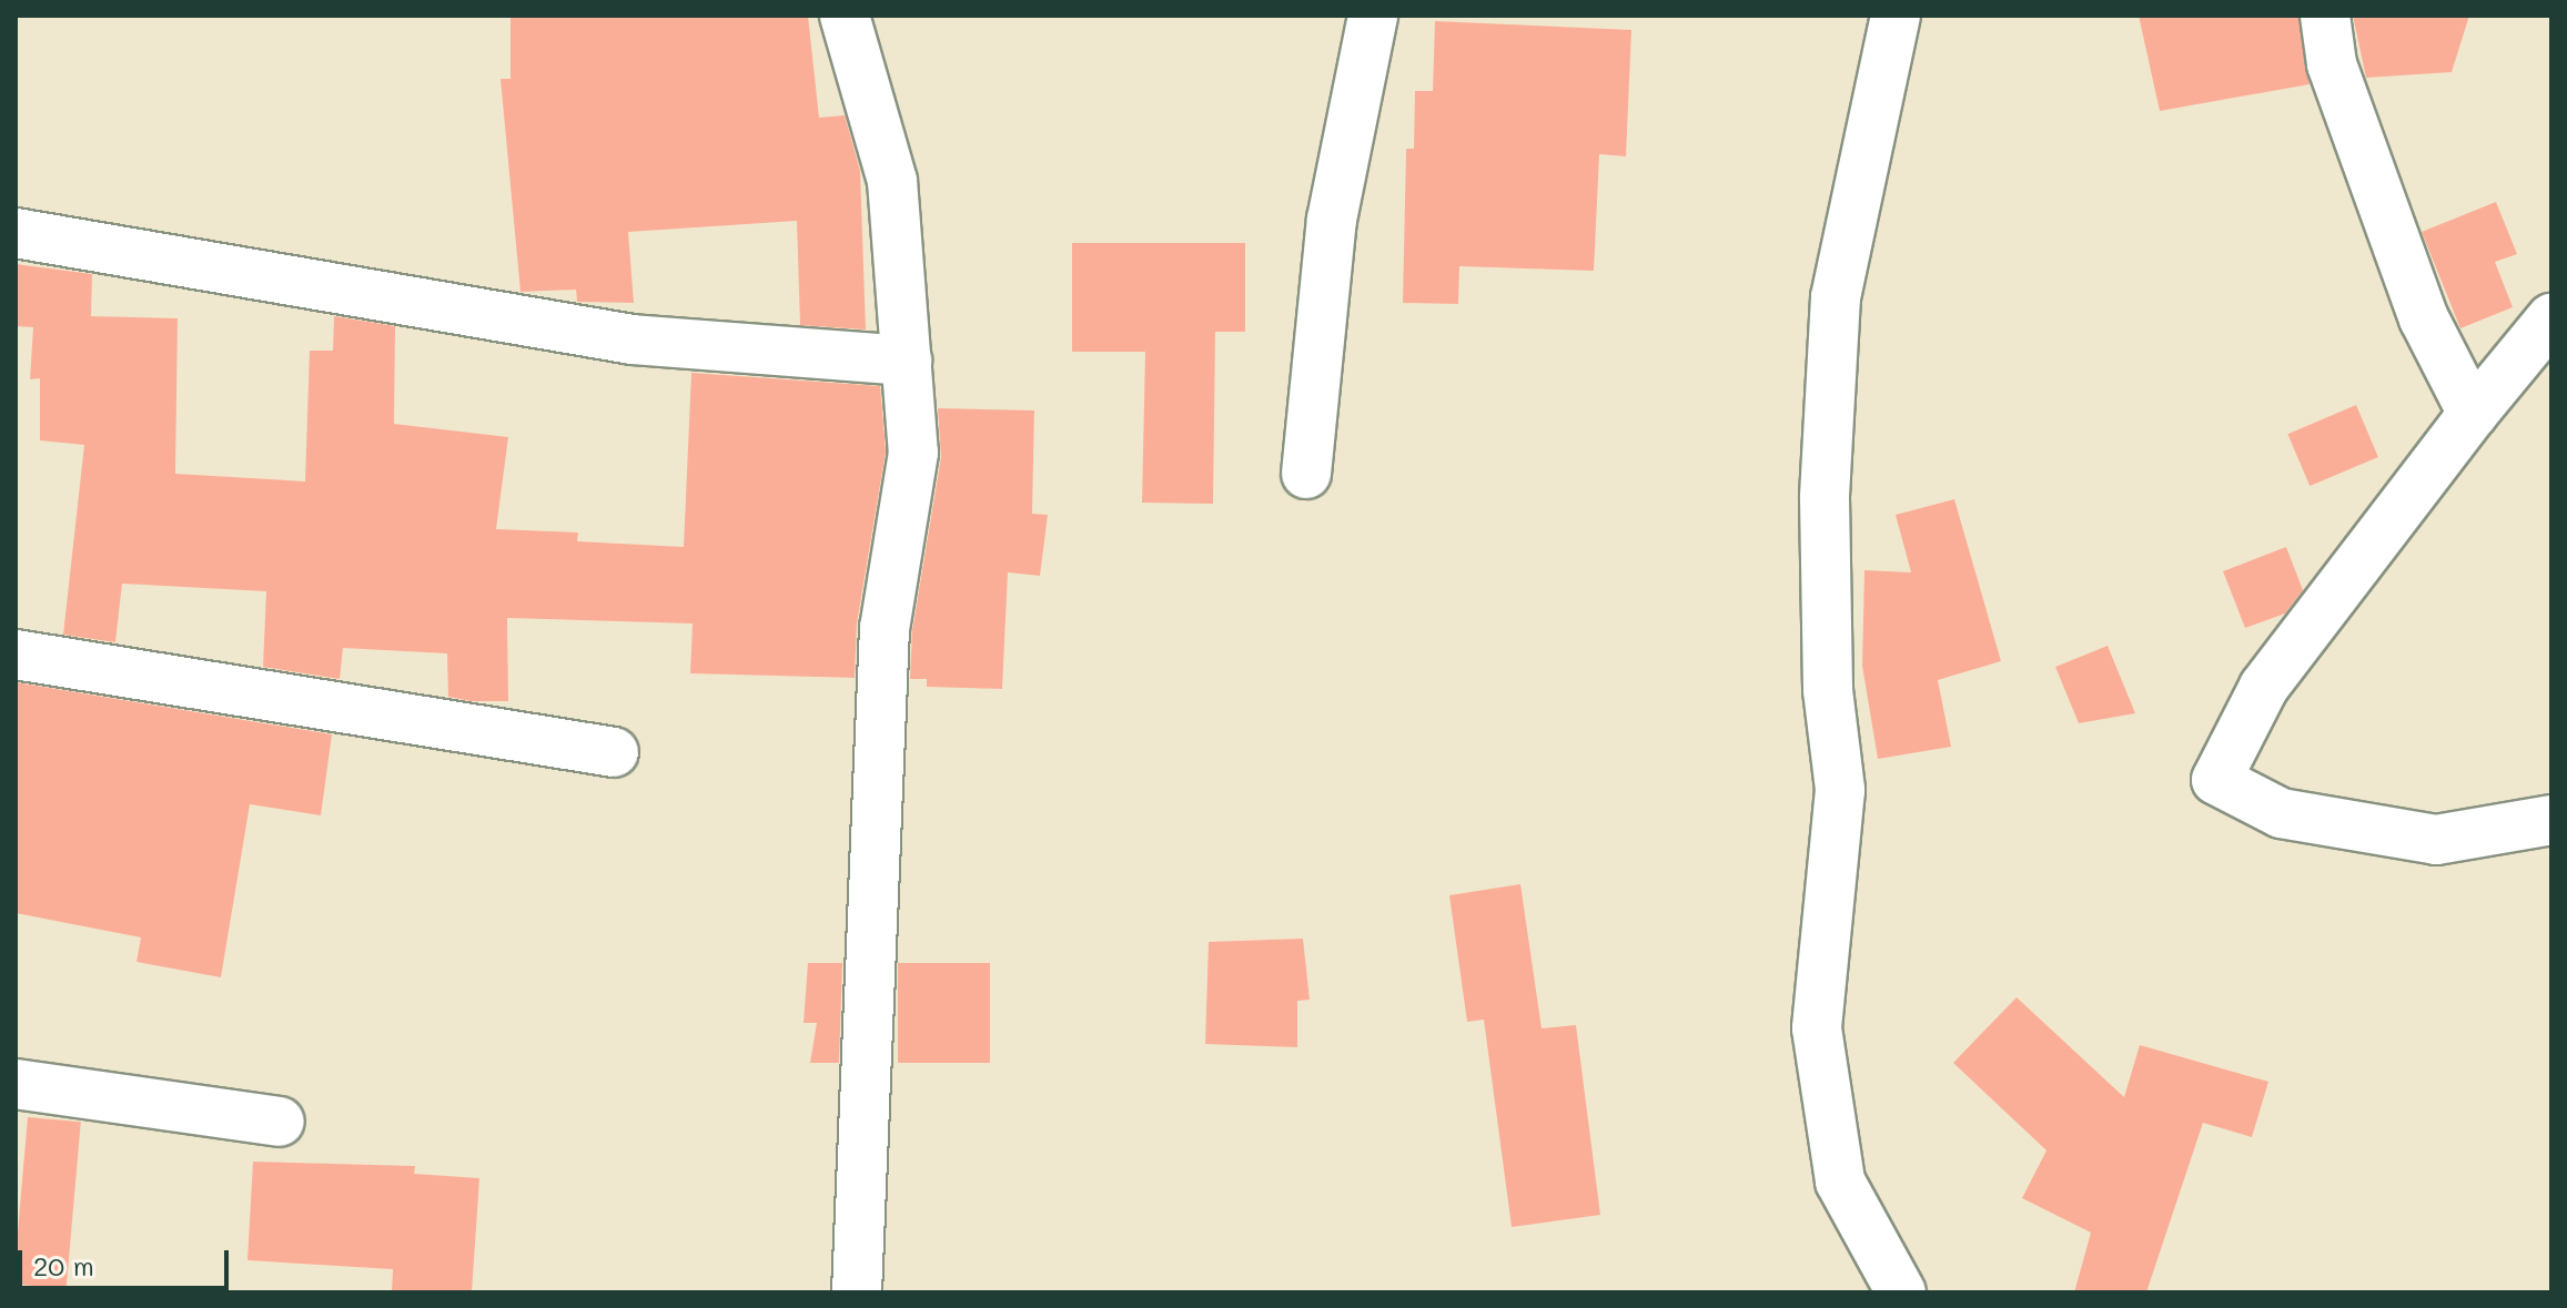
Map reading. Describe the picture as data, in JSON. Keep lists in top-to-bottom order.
{
  "scale_bar": "20 m"
}
